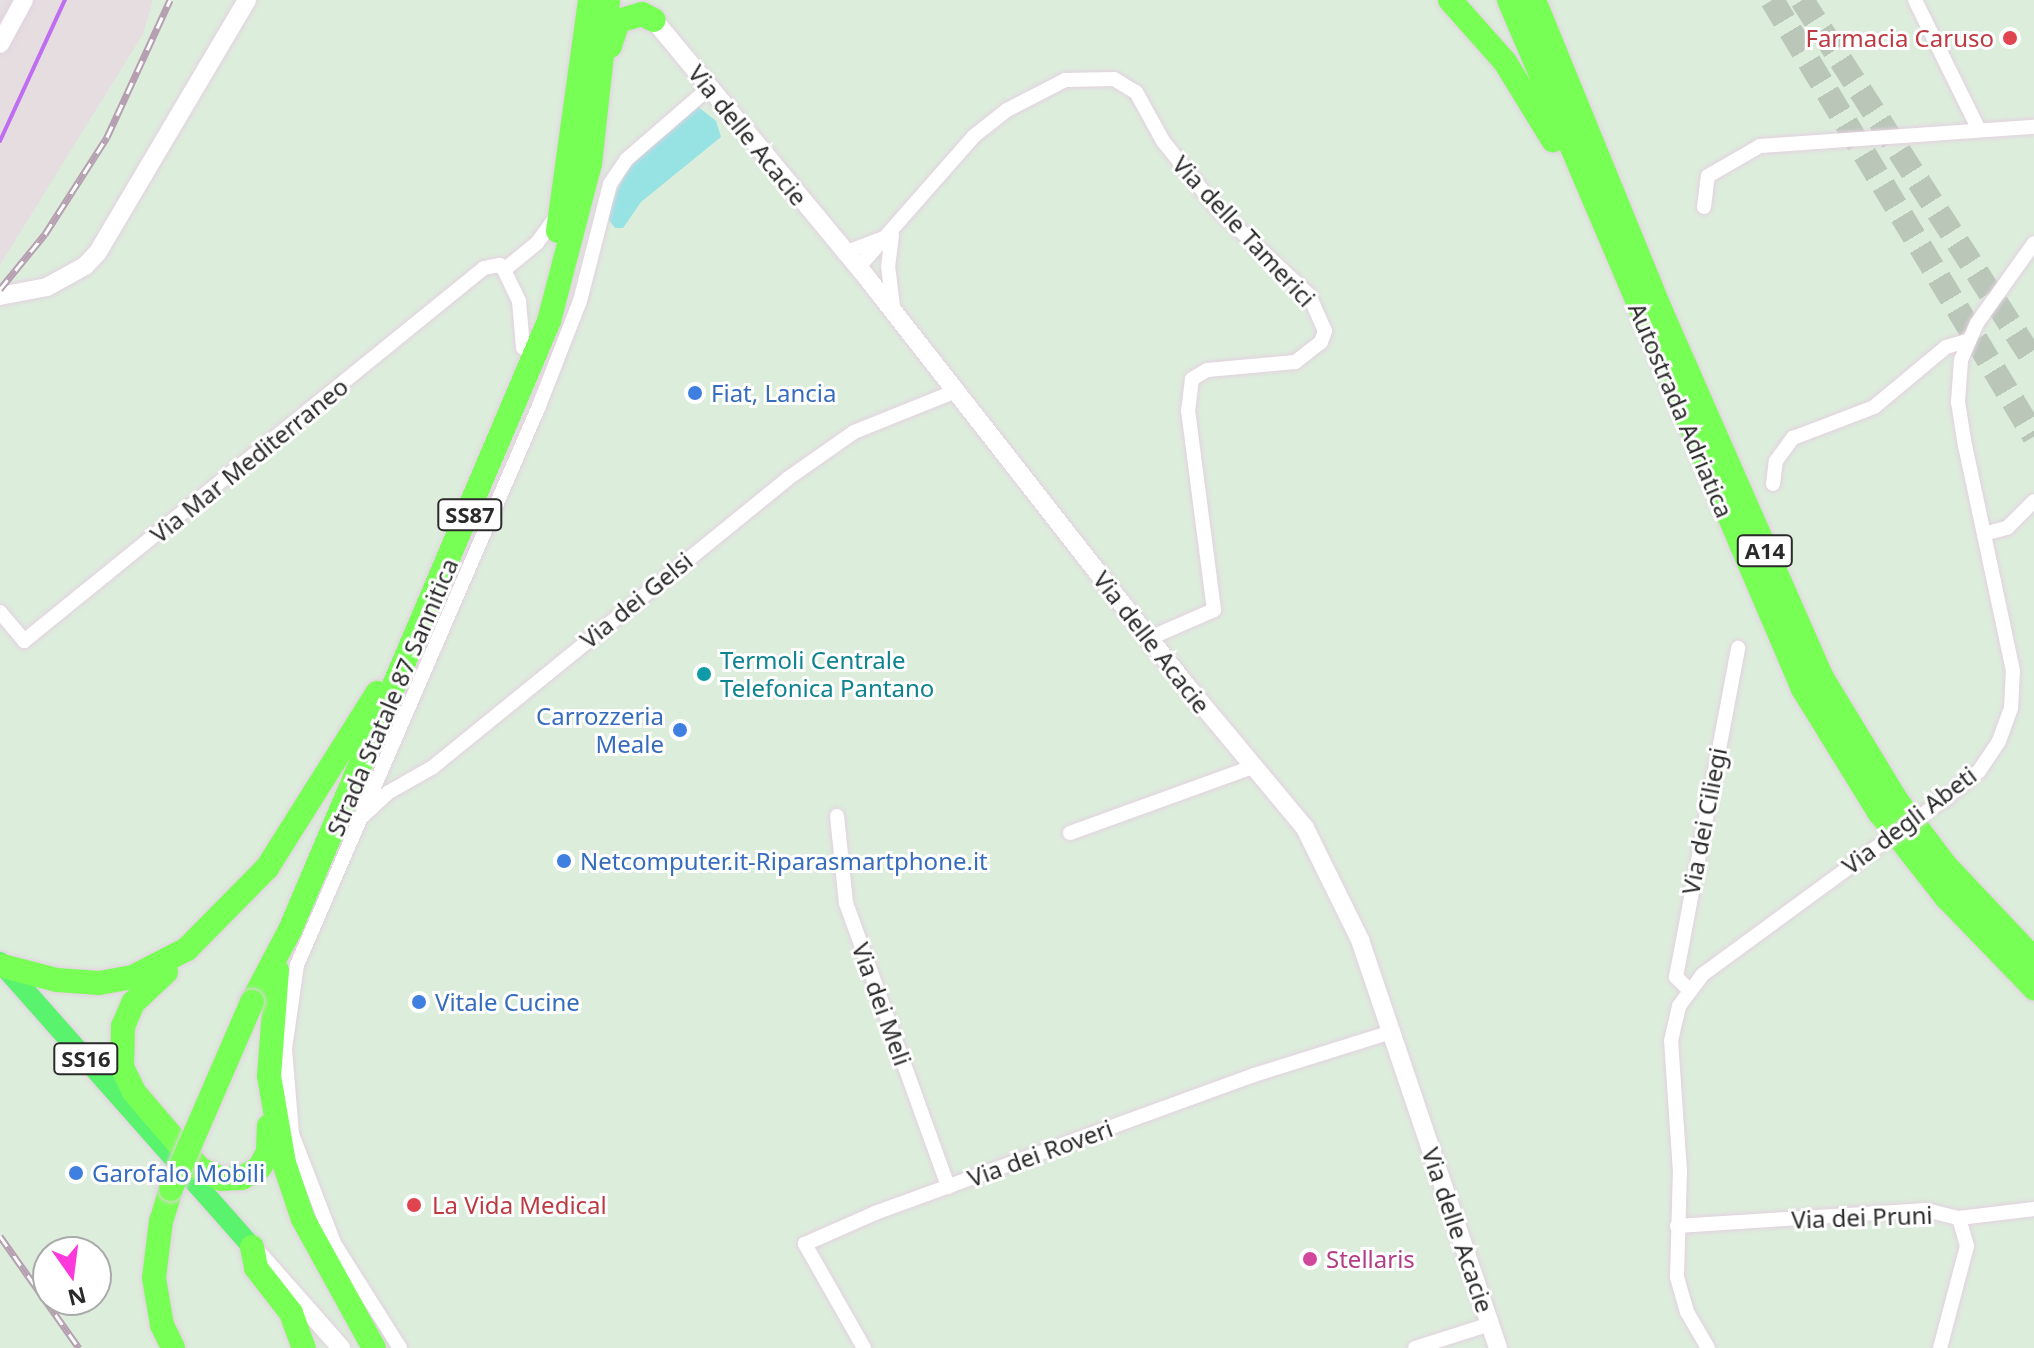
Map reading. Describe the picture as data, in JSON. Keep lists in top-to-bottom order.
{
  "streets": {
    "highway": [
      "Autostrada Adriatica",
      "SS87",
      "A14",
      "Strada Statale 87 Sannitica"
    ],
    "main road": ["SS16"],
    "street": [
      "Via delle Acacie",
      "Via delle Tamerici",
      "Via Mar Mediterraneo",
      "Via dei Gelsi",
      "Via degli Abeti",
      "Via dei Ciliegi",
      "Via dei Meli",
      "Via dei Roveri",
      "Via dei Pruni"
    ]
  },
  "crossings": [
    ["Via delle Acacie", "Via delle Tamerici"],
    ["Via delle Acacie", "SS87"],
    ["Via delle Acacie", "Via dei Gelsi"],
    ["Via delle Acacie", "Via dei Roveri"],
    ["SS87", "Strada Statale 87 Sannitica"],
    ["Via degli Abeti", "Via dei Ciliegi"],
    ["Via dei Meli", "Via dei Roveri"]
  ],
  "places": [
    "Farmacia Caruso",
    "Fiat, Lancia",
    "Termoli Centrale Telefonica Pantano",
    "Carrozzeria Meale",
    "Netcomputer.it-Riparasmartphone.it",
    "Vitale Cucine",
    "Garofalo Mobili",
    "La Vida Medical",
    "Stellaris"
  ],
  "north": "bottom"
}
